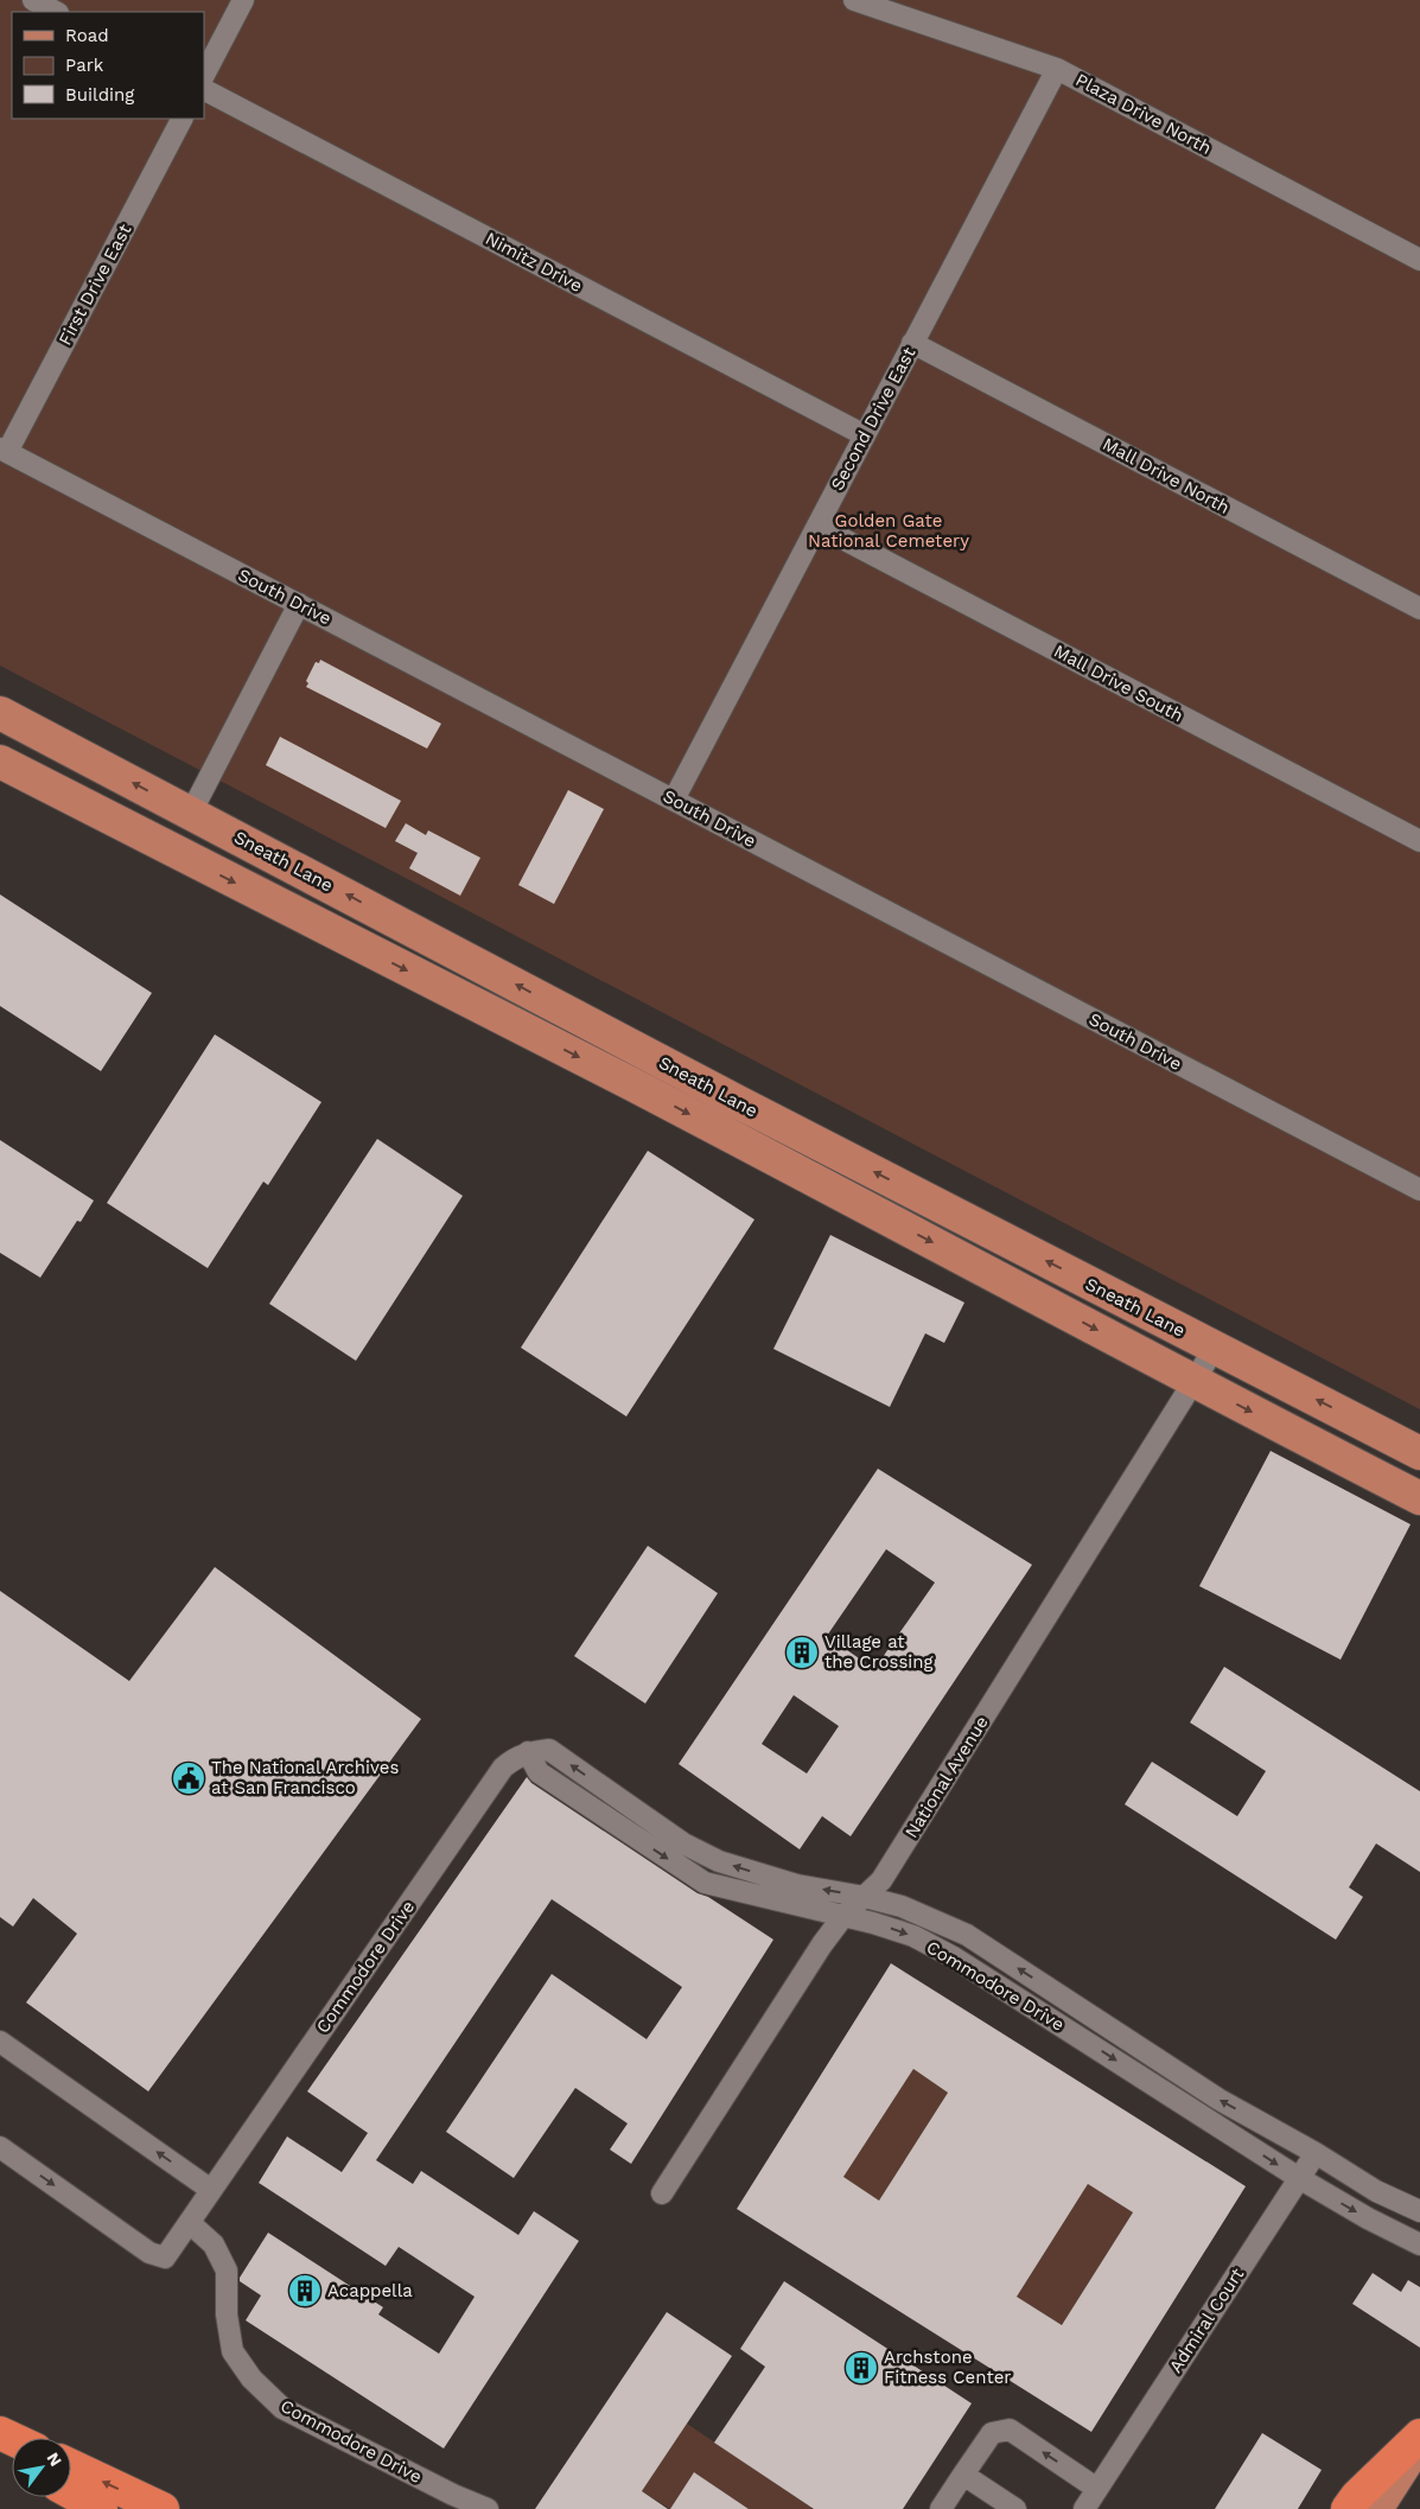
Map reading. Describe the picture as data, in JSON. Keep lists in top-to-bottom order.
{
  "streets": {
    "main road": ["Sneath Lane"],
    "street": [
      "Plaza Drive North",
      "Nimitz Drive",
      "First Drive East",
      "Second Drive East",
      "Mall Drive North",
      "South Drive",
      "Mall Drive South",
      "National Avenue",
      "Commodore Drive",
      "Admiral Court"
    ]
  },
  "crossings": [
    ["Plaza Drive North", "Second Drive East"],
    ["Nimitz Drive", "Second Drive East"],
    ["First Drive East", "South Drive"],
    ["Second Drive East", "Mall Drive North"],
    ["Second Drive East", "South Drive"],
    ["Second Drive East", "Mall Drive South"],
    ["Sneath Lane", "National Avenue"],
    ["National Avenue", "Commodore Drive"],
    ["Commodore Drive", "Admiral Court"]
  ],
  "parks": ["Golden Gate National Cemetery"],
  "places": {
    "building": ["Village at the Crossing", "Acappella", "Archstone Fitness Center"],
    "public building": ["The National Archives at San Francisco"]
  },
  "legend": ["Road", "Park", "Building"],
  "north": "top right"
}
